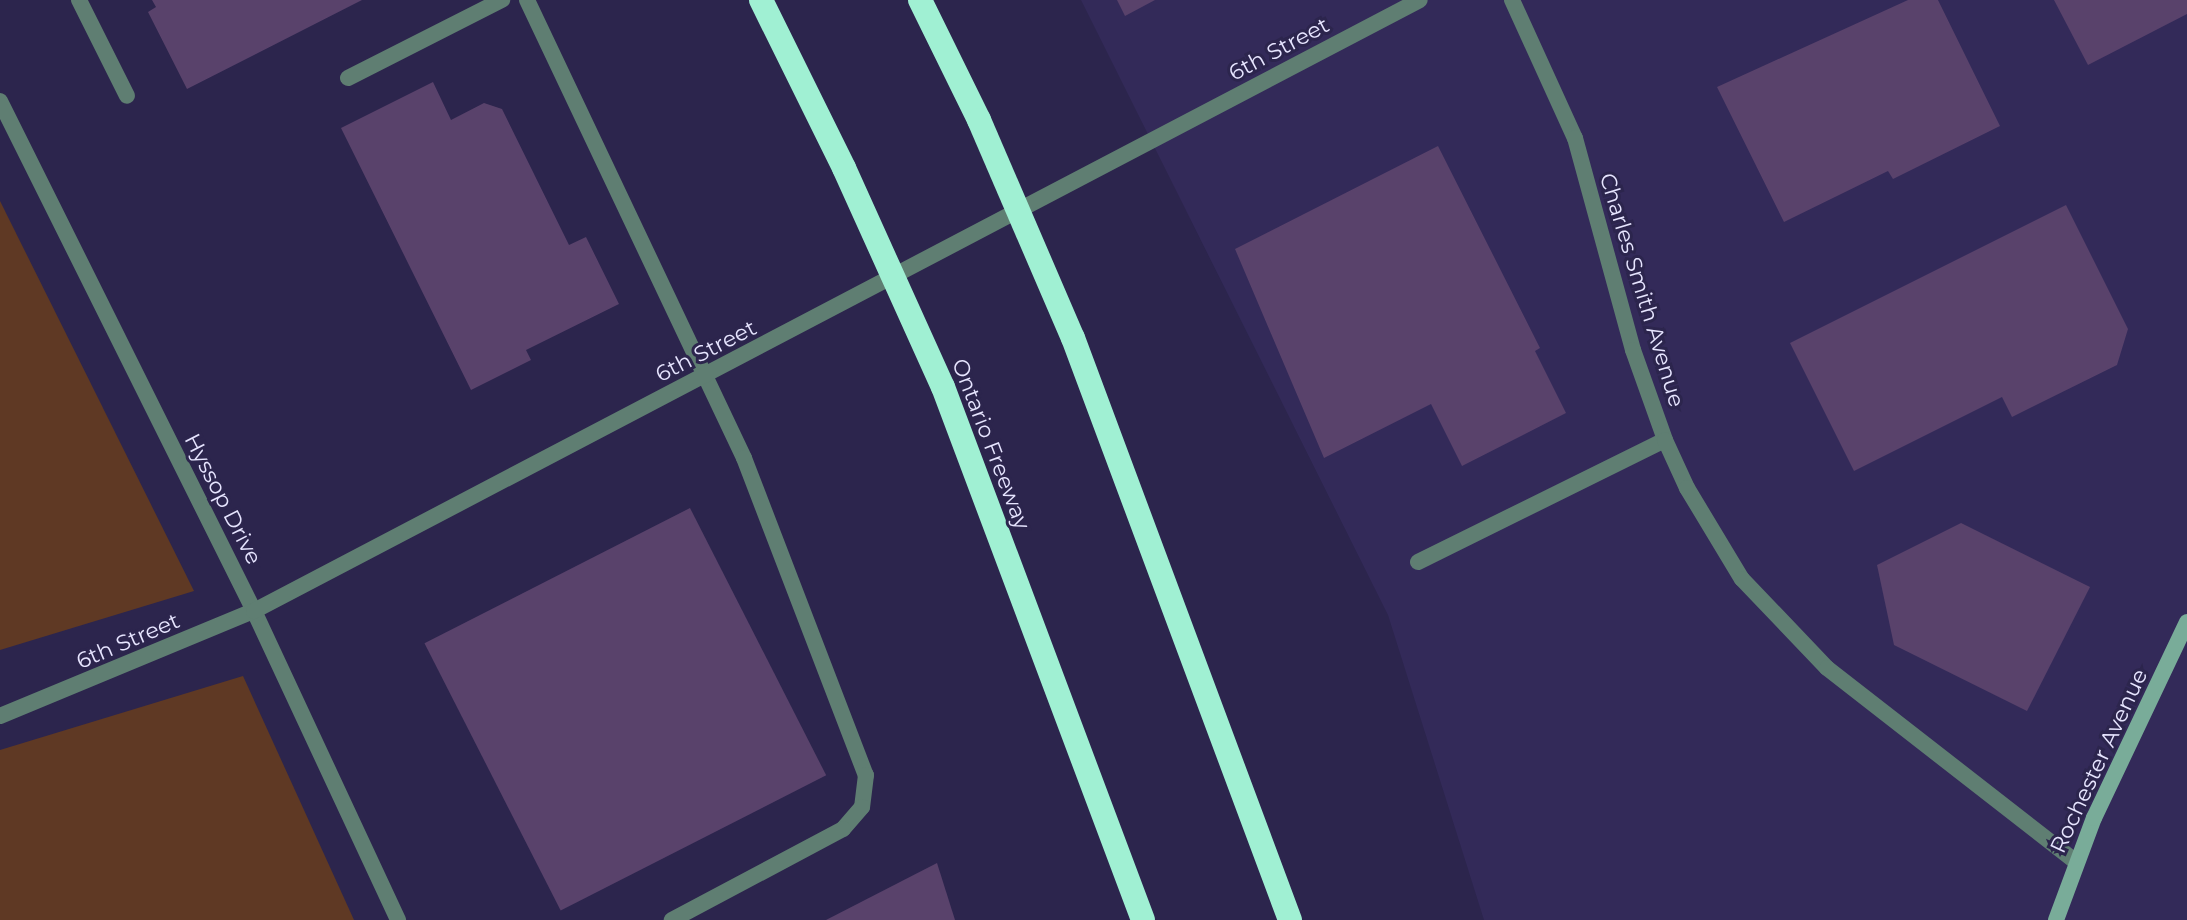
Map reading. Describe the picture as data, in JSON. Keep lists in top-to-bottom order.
{
  "streets": {
    "highway": ["Ontario Freeway"],
    "main road": ["Rochester Avenue"],
    "street": ["6th Street", "Charles Smith Avenue", "Hyssop Drive"]
  },
  "crossings": [
    ["6th Street", "Hyssop Drive"],
    ["Charles Smith Avenue", "Rochester Avenue"]
  ]
}
